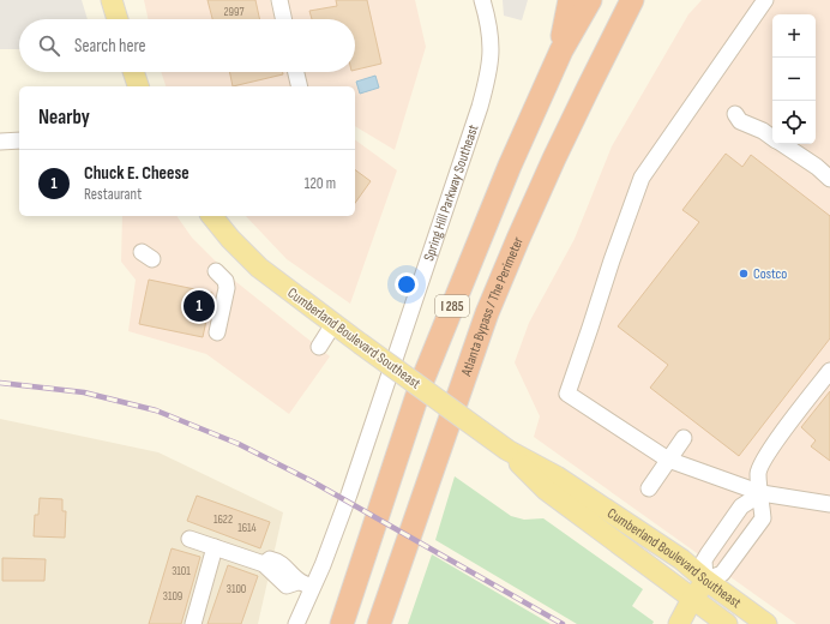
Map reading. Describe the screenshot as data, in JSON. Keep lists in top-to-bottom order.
{
  "streets": {
    "highway": ["I 285", "Atlanta Bypass / The Perimeter"],
    "main road": ["Cumberland Boulevard Southeast"],
    "street": ["Spring Hill Parkway Southeast"]
  },
  "places": ["Costco"],
  "house_numbers": [
    "2997",
    "1622",
    "1614",
    "3101",
    "3100",
    "3109"
  ],
  "page": {
    "map_buttons": ["+", "−"],
    "search": "Search here",
    "heading": "Nearby",
    "list": [
      {
        "mark": "1",
        "name": "Chuck E. Cheese",
        "note": "Restaurant",
        "value": "120 m"
      }
    ],
    "pins": "1"
  }
}
